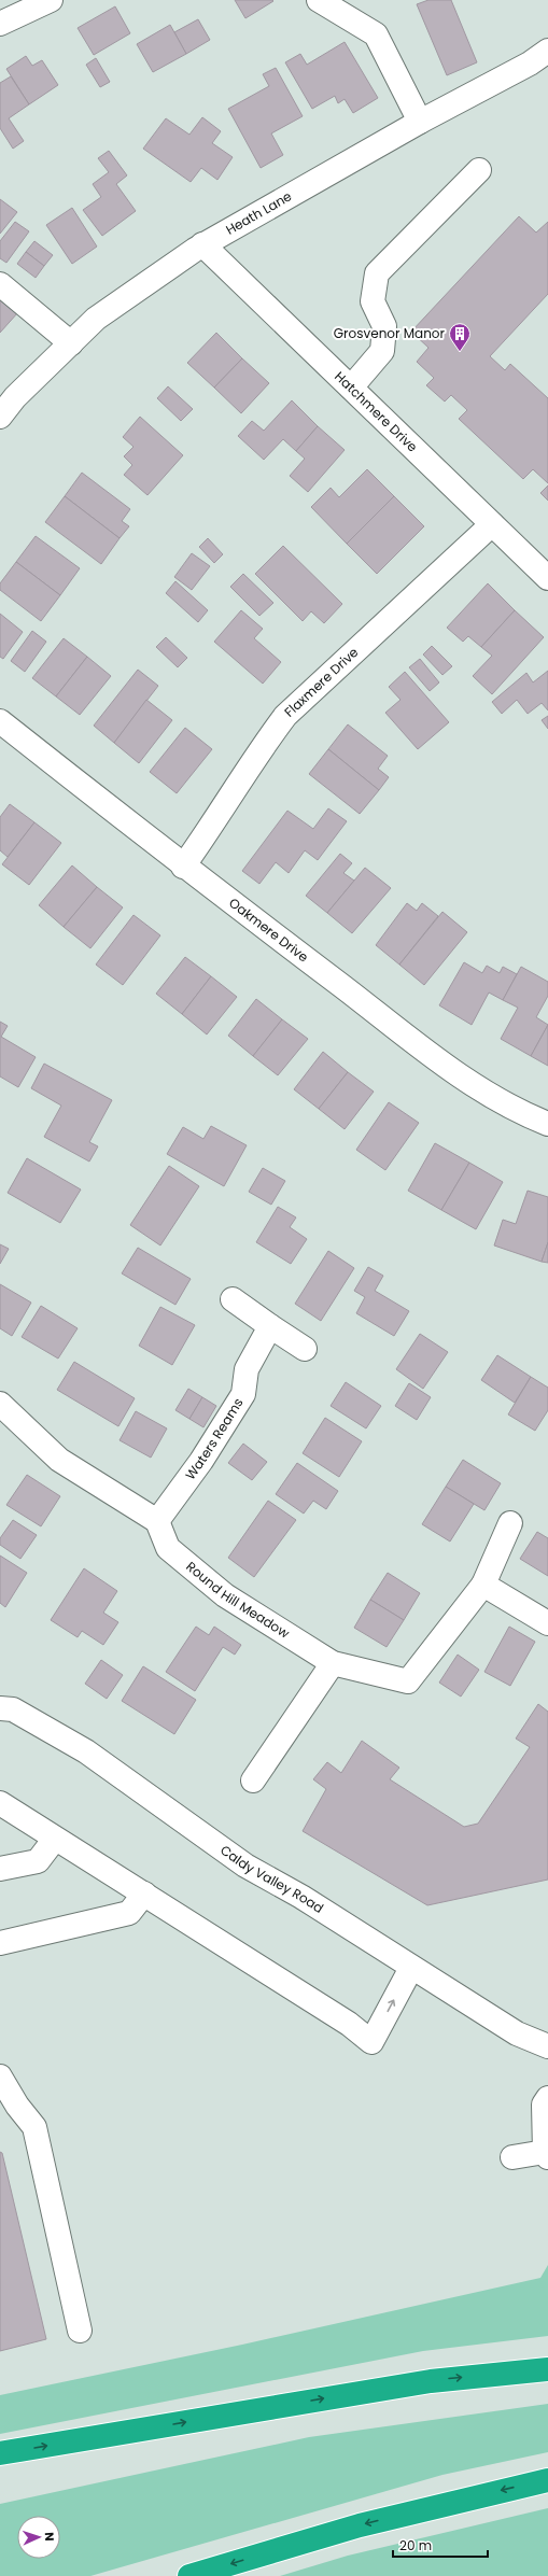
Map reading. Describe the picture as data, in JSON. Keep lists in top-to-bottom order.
{
  "streets": {
    "street": [
      "Heath Lane",
      "Hatchmere Drive",
      "Flaxmere Drive",
      "Oakmere Drive",
      "Waters Reams",
      "Round Hill Meadow",
      "Caldy Valley Road"
    ]
  },
  "crossings": [
    ["Heath Lane", "Hatchmere Drive"],
    ["Hatchmere Drive", "Flaxmere Drive"],
    ["Flaxmere Drive", "Oakmere Drive"],
    ["Waters Reams", "Round Hill Meadow"]
  ],
  "places": {
    "building": ["Grosvenor Manor"]
  },
  "scale_bar": "20 m",
  "north": "right"
}
